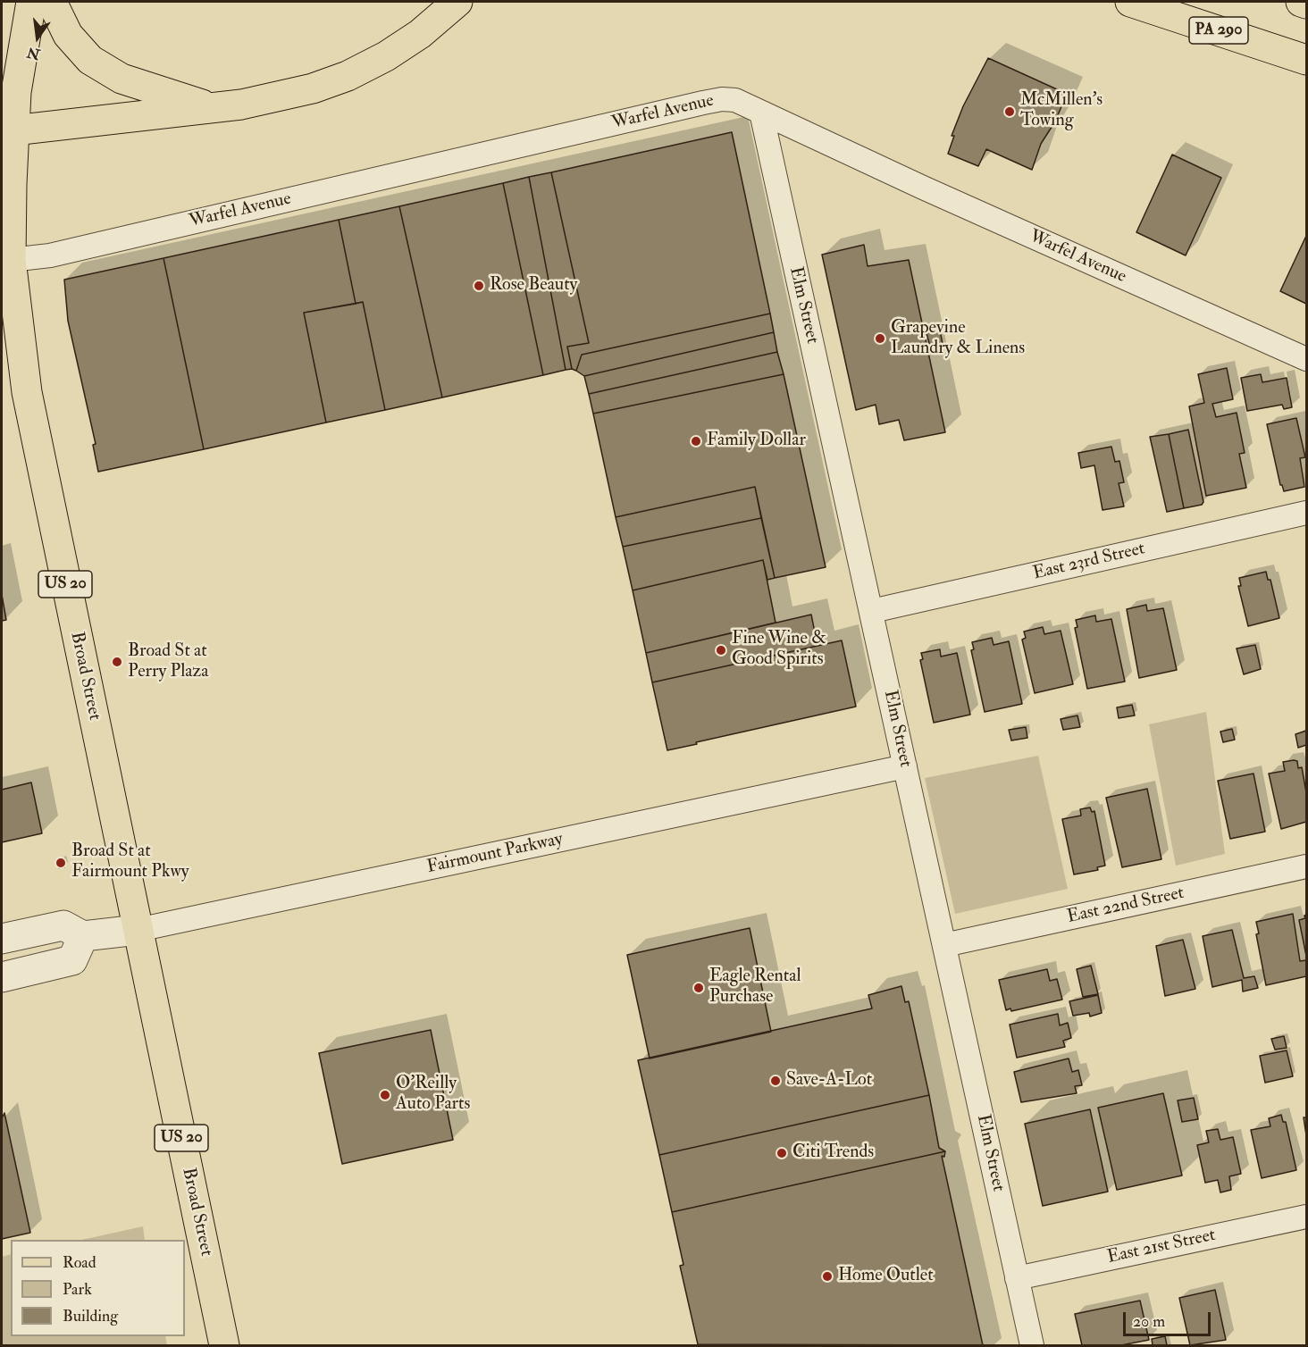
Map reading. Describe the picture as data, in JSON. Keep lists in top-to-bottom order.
{
  "streets": {
    "main road": ["PA 290", "US 20", "Broad Street"],
    "street": [
      "Warfel Avenue",
      "Elm Street",
      "East 23rd Street",
      "Fairmount Parkway",
      "East 22nd Street",
      "East 21st Street"
    ]
  },
  "crossings": [
    ["Warfel Avenue", "Elm Street"],
    ["Warfel Avenue", "Broad Street"],
    ["Elm Street", "East 23rd Street"],
    ["Elm Street", "Fairmount Parkway"],
    ["Elm Street", "East 22nd Street"],
    ["Elm Street", "East 21st Street"],
    ["Broad Street", "Fairmount Parkway"]
  ],
  "places": [
    "McMillen's Towing",
    "Rose Beauty",
    "Grapevine Laundry & Linens",
    "Family Dollar",
    "Fine Wine & Good Spirits",
    "Broad St at Perry Plaza",
    "Broad St at Fairmount Pkwy",
    "Eagle Rental Purchase",
    "Save-A-Lot",
    "O'Reilly Auto Parts",
    "Citi Trends",
    "Home Outlet"
  ],
  "legend": ["Road", "Park", "Building"],
  "scale_bar": "20 m",
  "north": "bottom"
}
